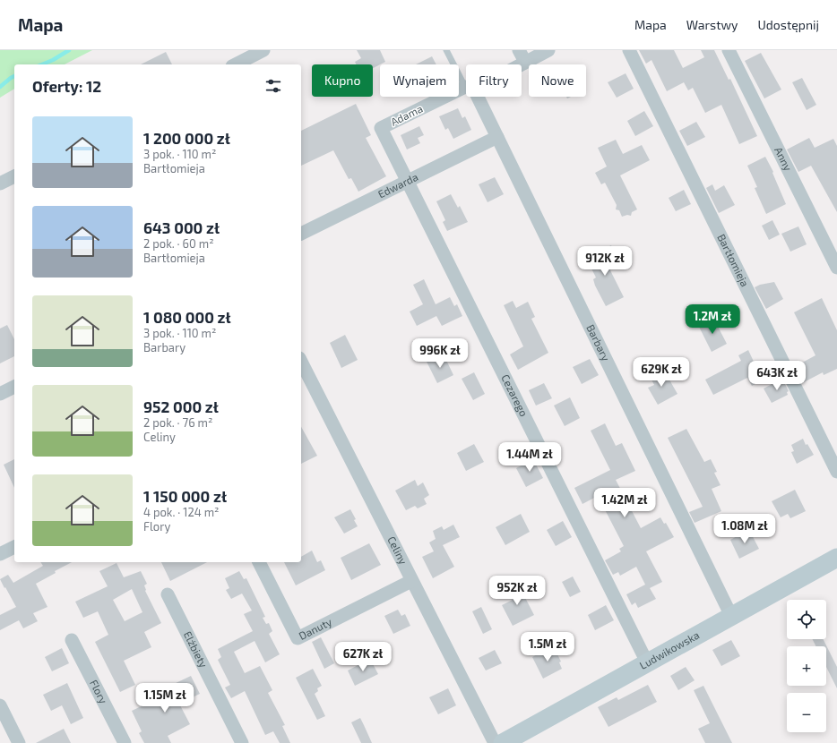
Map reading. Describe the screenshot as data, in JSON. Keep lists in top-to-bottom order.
{
  "streets": {
    "street": [
      "Adama",
      "Anny",
      "Edwarda",
      "Bartłomieja",
      "Barbary",
      "Cezarego",
      "Celiny",
      "Danuty",
      "Elżbiety",
      "Ludwikowska",
      "Flory"
    ]
  },
  "crossings": [
    ["Adama", "Cezarego"],
    ["Edwarda", "Barbary"],
    ["Edwarda", "Cezarego"],
    ["Barbary", "Ludwikowska"],
    ["Cezarego", "Ludwikowska"],
    ["Celiny", "Danuty"]
  ],
  "page": {
    "header": "Mapa",
    "nav": ["Mapa", "Warstwy", "Udostępnij"],
    "chip": [
      "Kupno",
      "Wynajem",
      "Filtry",
      "Nowe"
    ],
    "heading": "Oferty: 12",
    "list": [
      {
        "name": "1 200 000 zł",
        "note": "3 pok. · 110 m² · Bartłomieja"
      },
      {
        "name": "643 000 zł",
        "note": "2 pok. · 60 m² · Bartłomieja"
      },
      {
        "name": "1 080 000 zł",
        "note": "3 pok. · 110 m² · Barbary"
      },
      {
        "name": "952 000 zł",
        "note": "2 pok. · 76 m² · Celiny"
      },
      {
        "name": "1 150 000 zł",
        "note": "4 pok. · 124 m² · Flory"
      }
    ],
    "price": [
      "912K zł",
      "1.2M zł",
      "996K zł",
      "629K zł",
      "643K zł",
      "1.44M zł",
      "1.42M zł",
      "1.08M zł",
      "952K zł",
      "1.5M zł",
      "627K zł",
      "1.15M zł"
    ],
    "map_buttons": ["+", "−"]
  }
}
